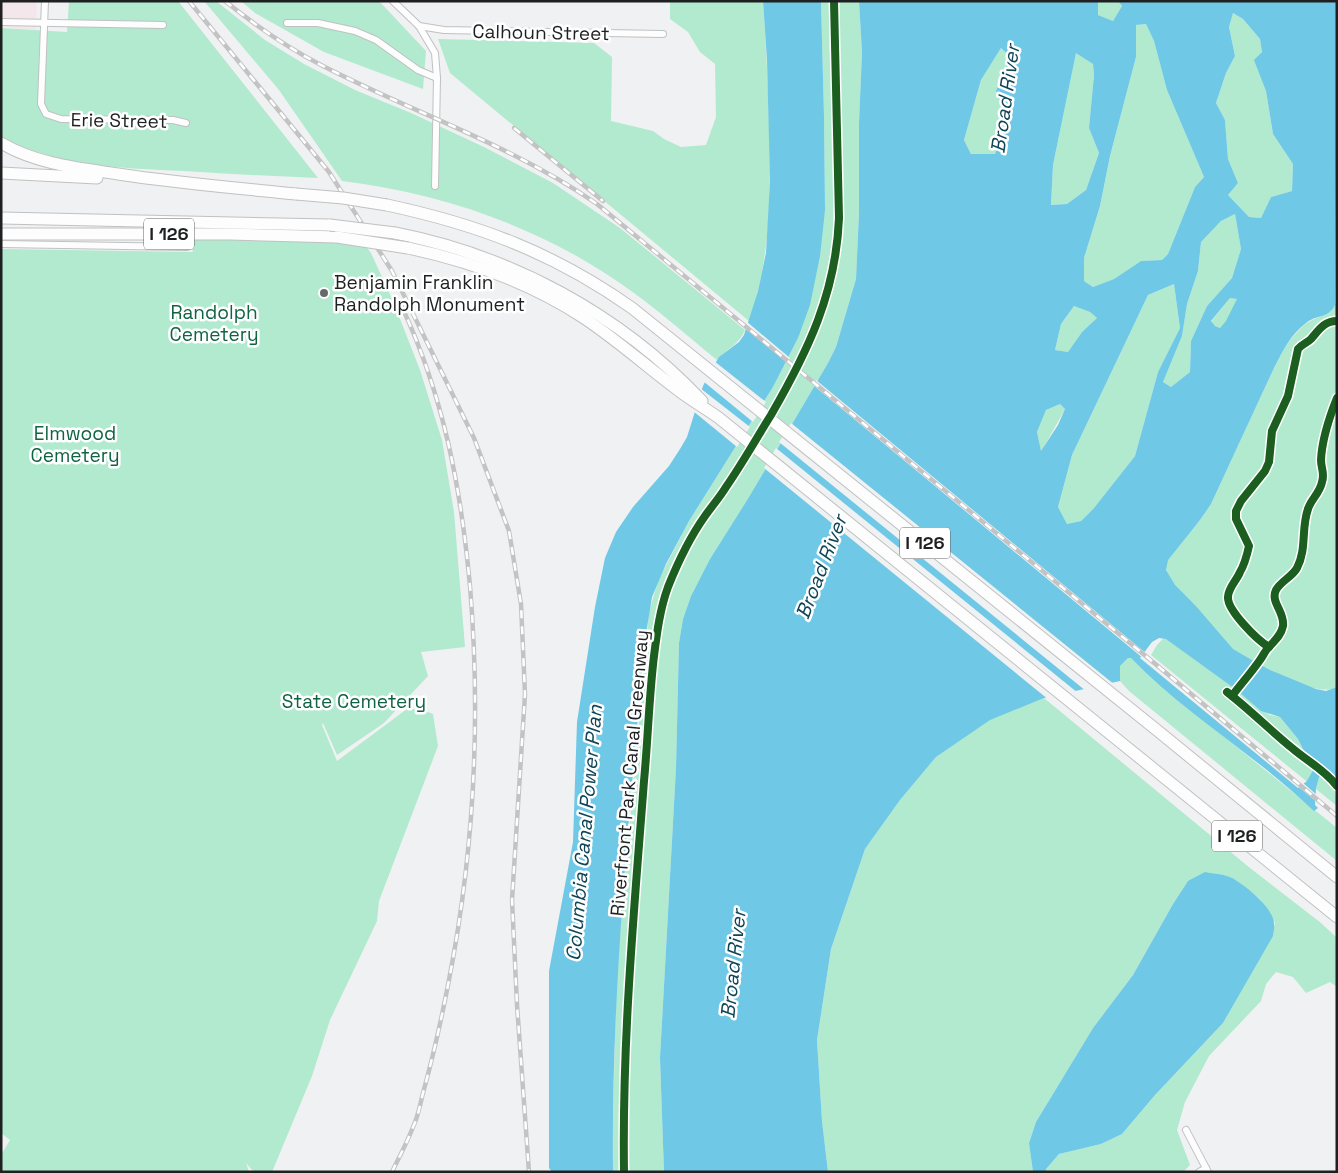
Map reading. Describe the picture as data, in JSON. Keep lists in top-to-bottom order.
{
  "streets": {
    "highway": ["I 126"],
    "street": ["Calhoun Street", "Erie Street"],
    "cycle path": ["Riverfront Park Canal Greenway"]
  },
  "water": ["Broad River", "Columbia Canal Power Plan"],
  "parks": ["Randolph Cemetery", "Elmwood Cemetery", "State Cemetery"],
  "places": ["Benjamin Franklin Randolph Monument"]
}
